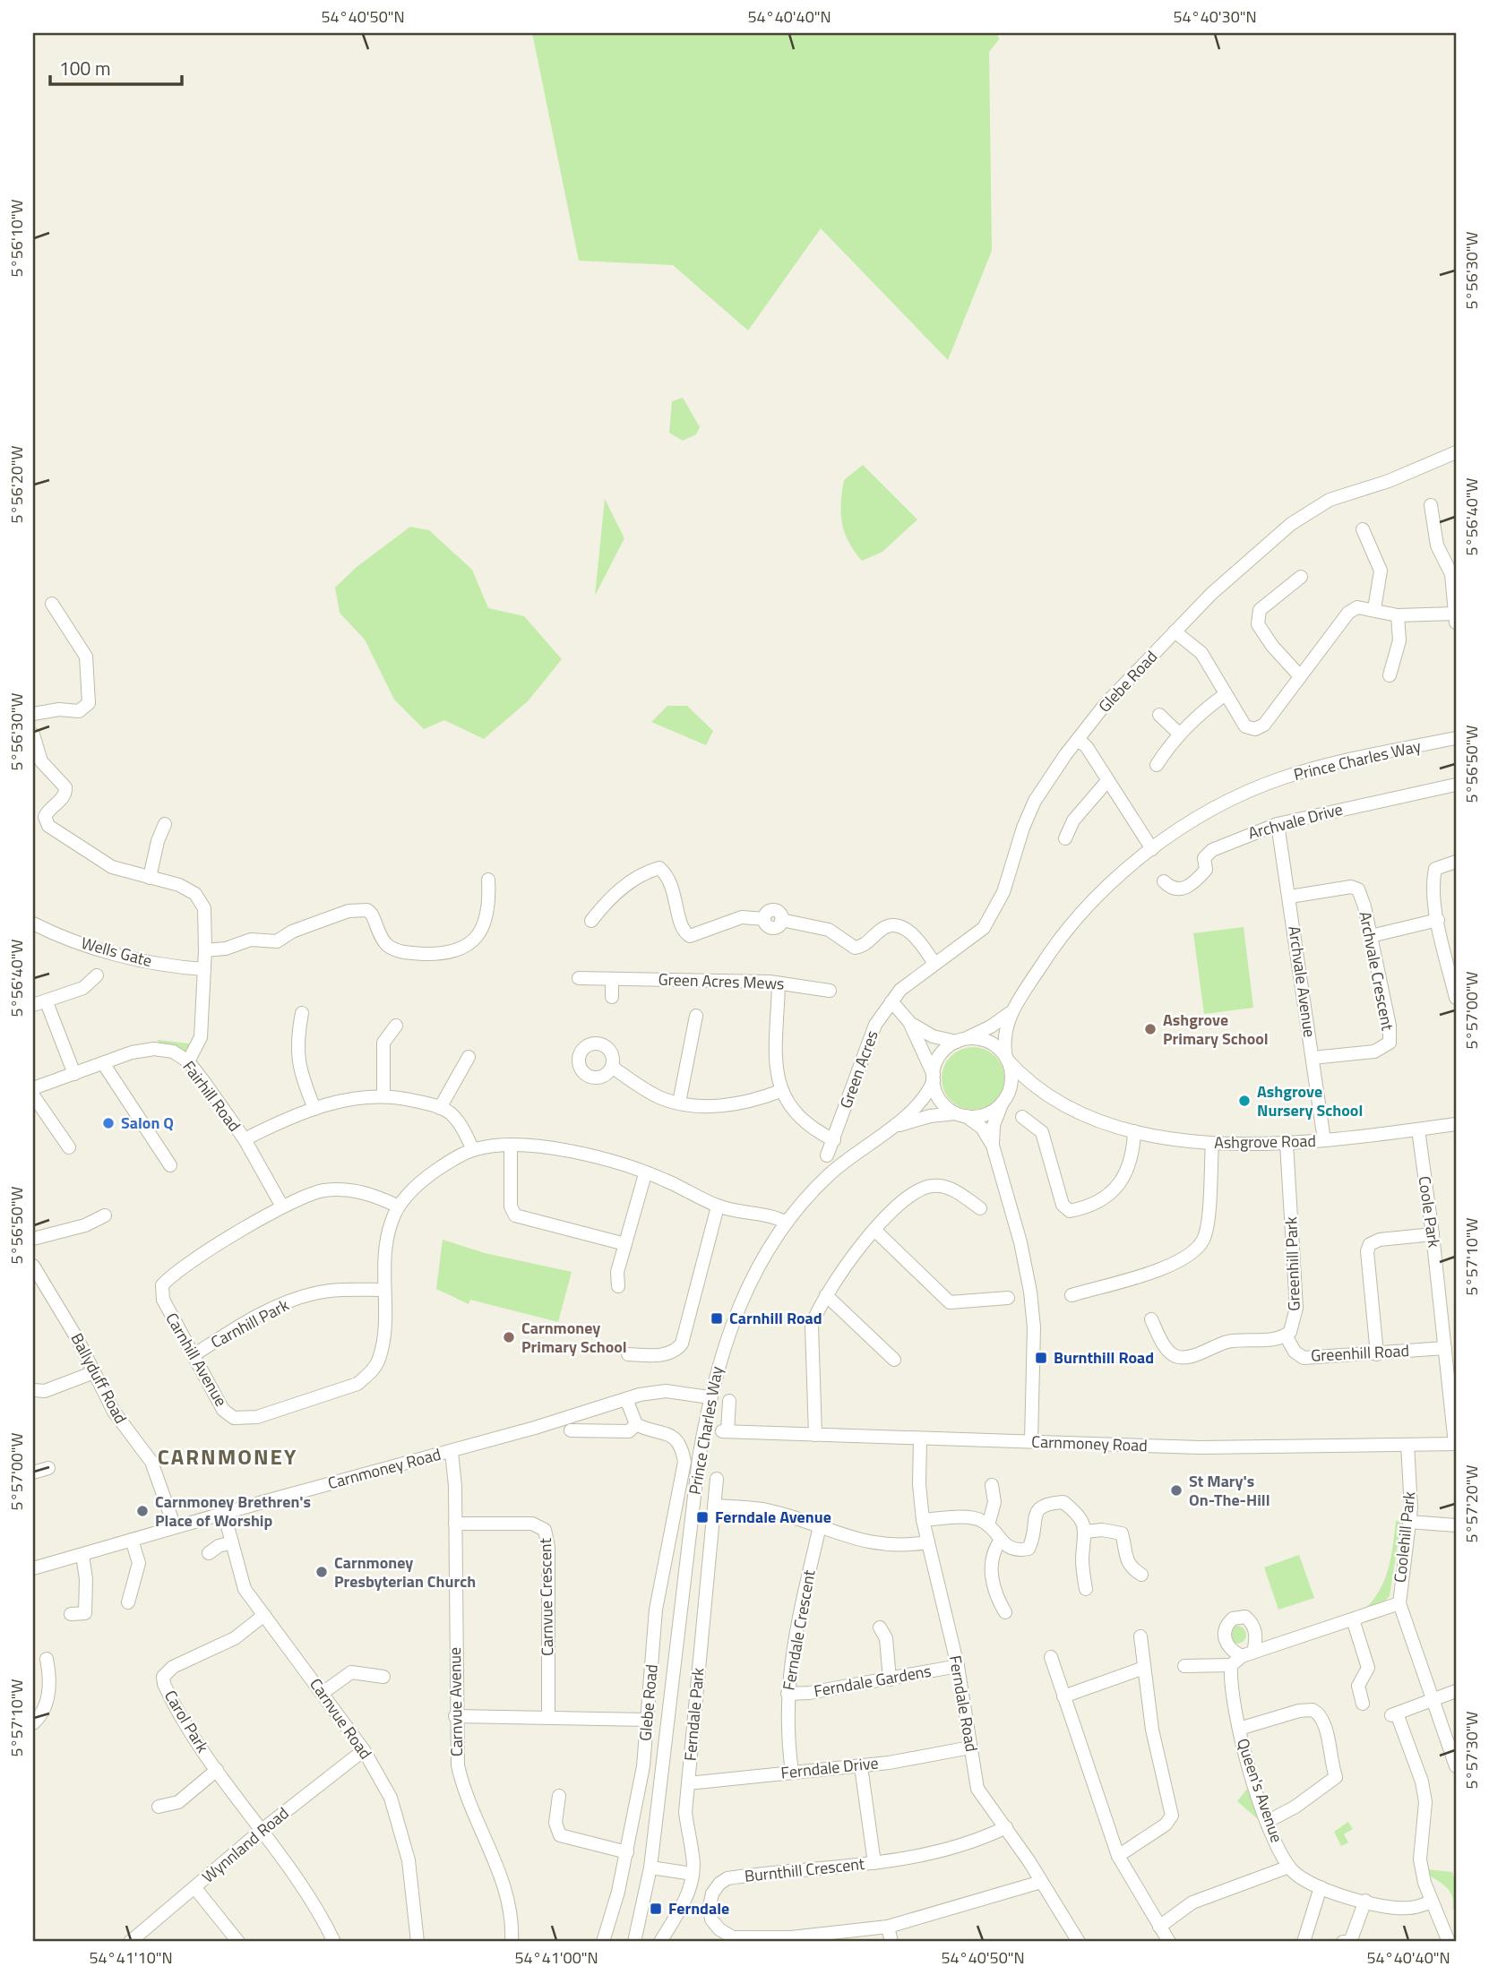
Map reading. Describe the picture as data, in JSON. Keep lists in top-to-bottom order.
{
  "streets": {
    "street": [
      "Glebe Road",
      "Prince Charles Way",
      "Archvale Drive",
      "Wells Gate",
      "Archvale Crescent",
      "Green Acres Mews",
      "Archvale Avenue",
      "Green Acres",
      "Fairhill Road",
      "Ashgrove Road",
      "Coole Park",
      "Greenhill Park",
      "Carnhill Park",
      "Greenhill Road",
      "Carnhill Avenue",
      "Ballyduff Road",
      "Carnmoney Road",
      "Coolehill Park",
      "Carnvue Crescent",
      "Ferndale Crescent",
      "Ferndale Gardens",
      "Carnvue Avenue",
      "Ferndale Road",
      "Ferndale Park",
      "Carnvue Road",
      "Carol Park",
      "Ferndale Drive",
      "Queen's Avenue",
      "Wynnland Road",
      "Burnthill Crescent"
    ]
  },
  "crossings": [
    ["Glebe Road", "Green Acres"],
    ["Prince Charles Way", "Ashgrove Road"],
    ["Prince Charles Way", "Carnmoney Road"],
    ["Archvale Drive", "Archvale Avenue"],
    ["Archvale Crescent", "Archvale Avenue"],
    ["Archvale Avenue", "Ashgrove Road"],
    ["Fairhill Road", "Carnhill Avenue"],
    ["Ashgrove Road", "Coole Park"],
    ["Ashgrove Road", "Greenhill Park"],
    ["Coole Park", "Greenhill Road"],
    ["Coole Park", "Carnmoney Road"],
    ["Greenhill Park", "Greenhill Road"],
    ["Carnhill Park", "Carnhill Avenue"],
    ["Ballyduff Road", "Carnmoney Road"],
    ["Carnmoney Road", "Coolehill Park"],
    ["Carnmoney Road", "Carnvue Avenue"],
    ["Carnmoney Road", "Ferndale Road"],
    ["Carnmoney Road", "Carnvue Road"],
    ["Carnvue Crescent", "Carnvue Avenue"],
    ["Ferndale Crescent", "Ferndale Gardens"],
    ["Ferndale Crescent", "Ferndale Drive"],
    ["Ferndale Gardens", "Ferndale Road"],
    ["Ferndale Road", "Ferndale Drive"],
    ["Ferndale Road", "Burnthill Crescent"],
    ["Ferndale Park", "Ferndale Drive"],
    ["Carnvue Road", "Carol Park"],
    ["Carnvue Road", "Wynnland Road"],
    ["Carol Park", "Wynnland Road"]
  ],
  "districts": ["CARNMONEY"],
  "places": {
    "other": [
      "Ashgrove Primary School",
      "Ashgrove Nursery School",
      "Salon Q",
      "Carnmoney Primary School",
      "St Mary's On-The-Hill",
      "Carnmoney Brethren's Place of Worship",
      "Carnmoney Presbyterian Church"
    ],
    "transit": [
      "Carnhill Road",
      "Burnthill Road",
      "Ferndale Avenue",
      "Ferndale"
    ]
  },
  "scale_bar": "100 m",
  "coordinates": [
    "54°40'50\"N",
    "54°40'40\"N",
    "54°40'30\"N",
    "5°56'10\"W",
    "5°56'30\"W",
    "5°56'20\"W",
    "5°56'40\"W",
    "5°56'50\"W",
    "5°57'00\"W",
    "5°57'10\"W",
    "5°57'20\"W",
    "5°57'30\"W",
    "54°41'10\"N",
    "54°41'00\"N"
  ]
}
